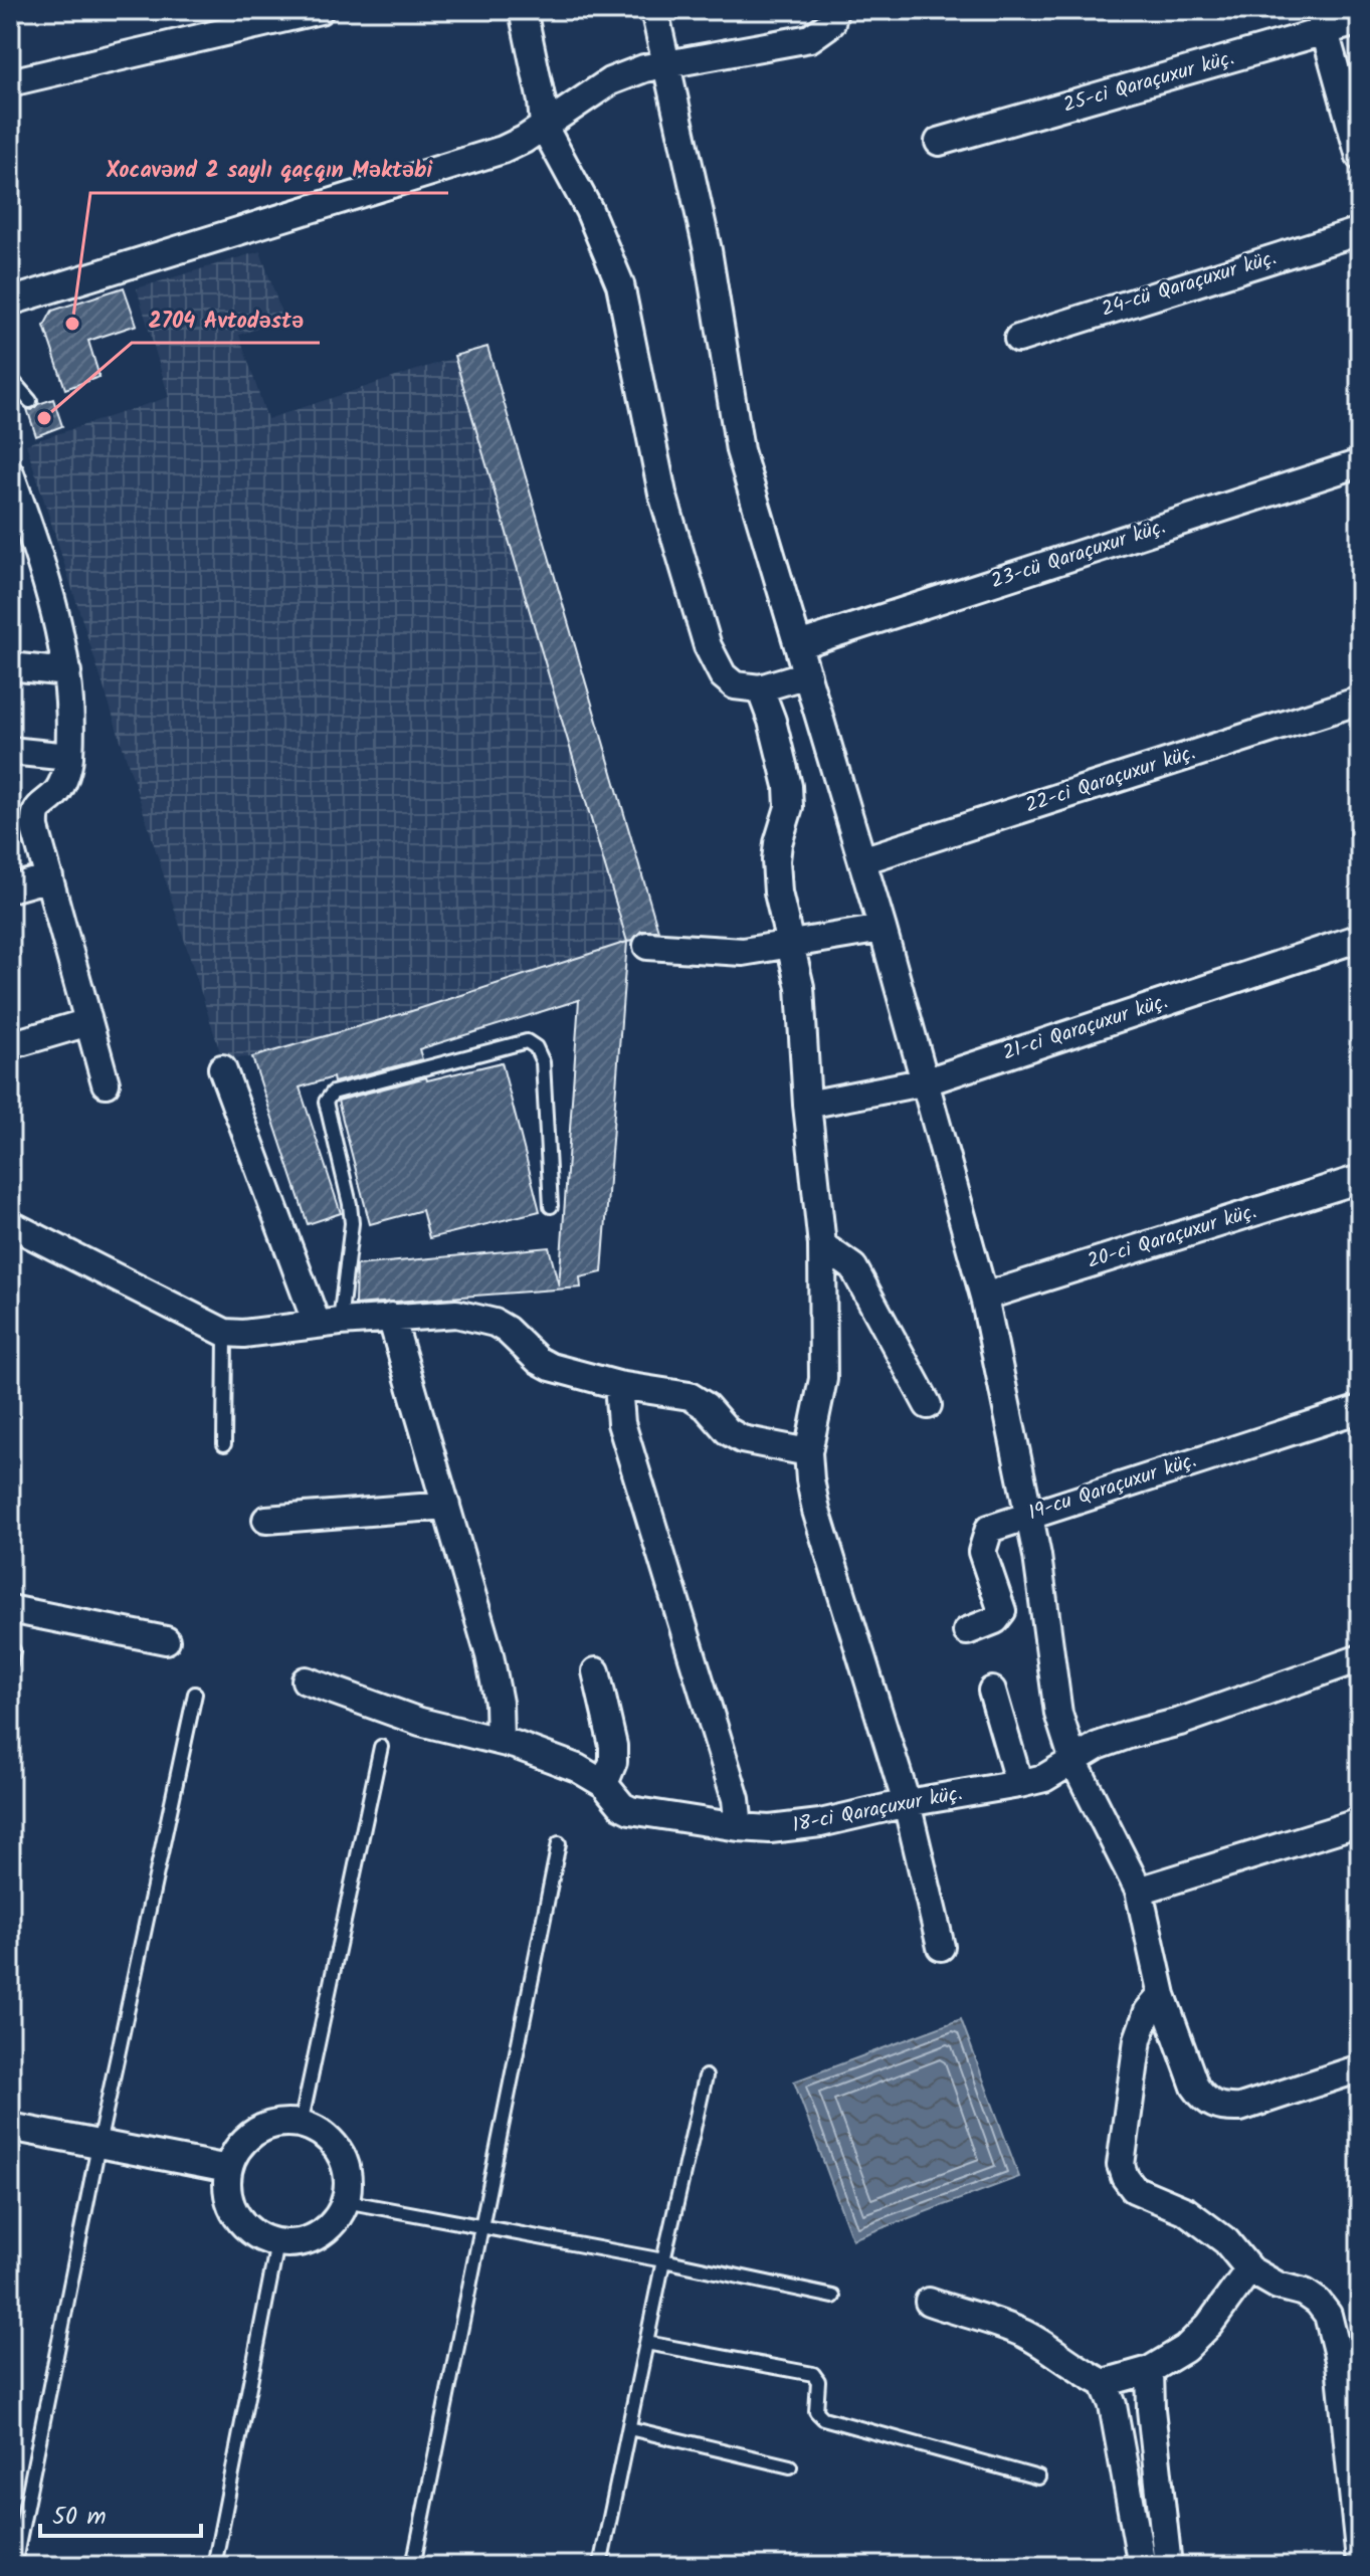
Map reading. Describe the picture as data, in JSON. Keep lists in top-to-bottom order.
{
  "streets": {
    "street": [
      "25-ci Qaraçuxur küç.",
      "24-cü Qaraçuxur küç.",
      "23-cü Qaraçuxur küç.",
      "22-ci Qaraçuxur küç.",
      "21-ci Qaraçuxur küç.",
      "20-ci Qaraçuxur küç.",
      "19-cu Qaraçuxur küç.",
      "18-ci Qaraçuxur küç."
    ]
  },
  "places": ["Xocavənd 2 saylı qaçqın Məktəbi", "2704 Avtodəstə"],
  "scale_bar": "50 m"
}
